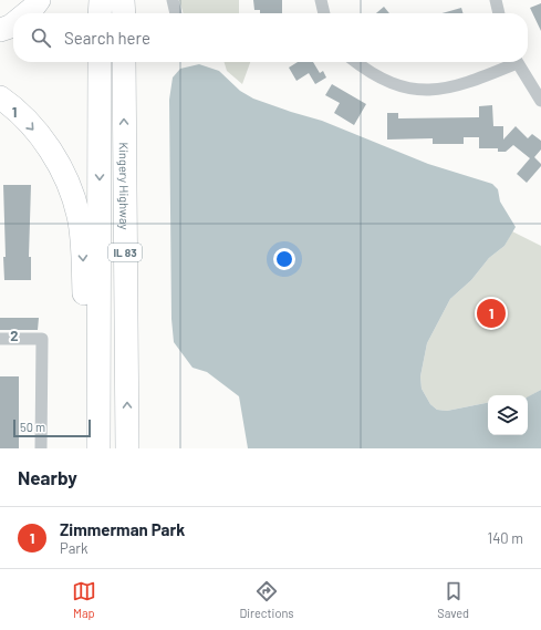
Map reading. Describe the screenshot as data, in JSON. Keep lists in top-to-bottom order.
{
  "streets": {
    "highway": ["Kingery Highway", "IL 83"]
  },
  "scale_bar": "50 m",
  "page": {
    "search": "Search here",
    "pins": "1",
    "scale": "50 m",
    "heading": "Nearby",
    "list": [
      {
        "mark": "1",
        "name": "Zimmerman Park",
        "note": "Park",
        "value": "140 m"
      }
    ],
    "nav": ["Map", "Directions", "Saved"]
  },
  "grid": {
    "rows": ["1", "2"]
  }
}
